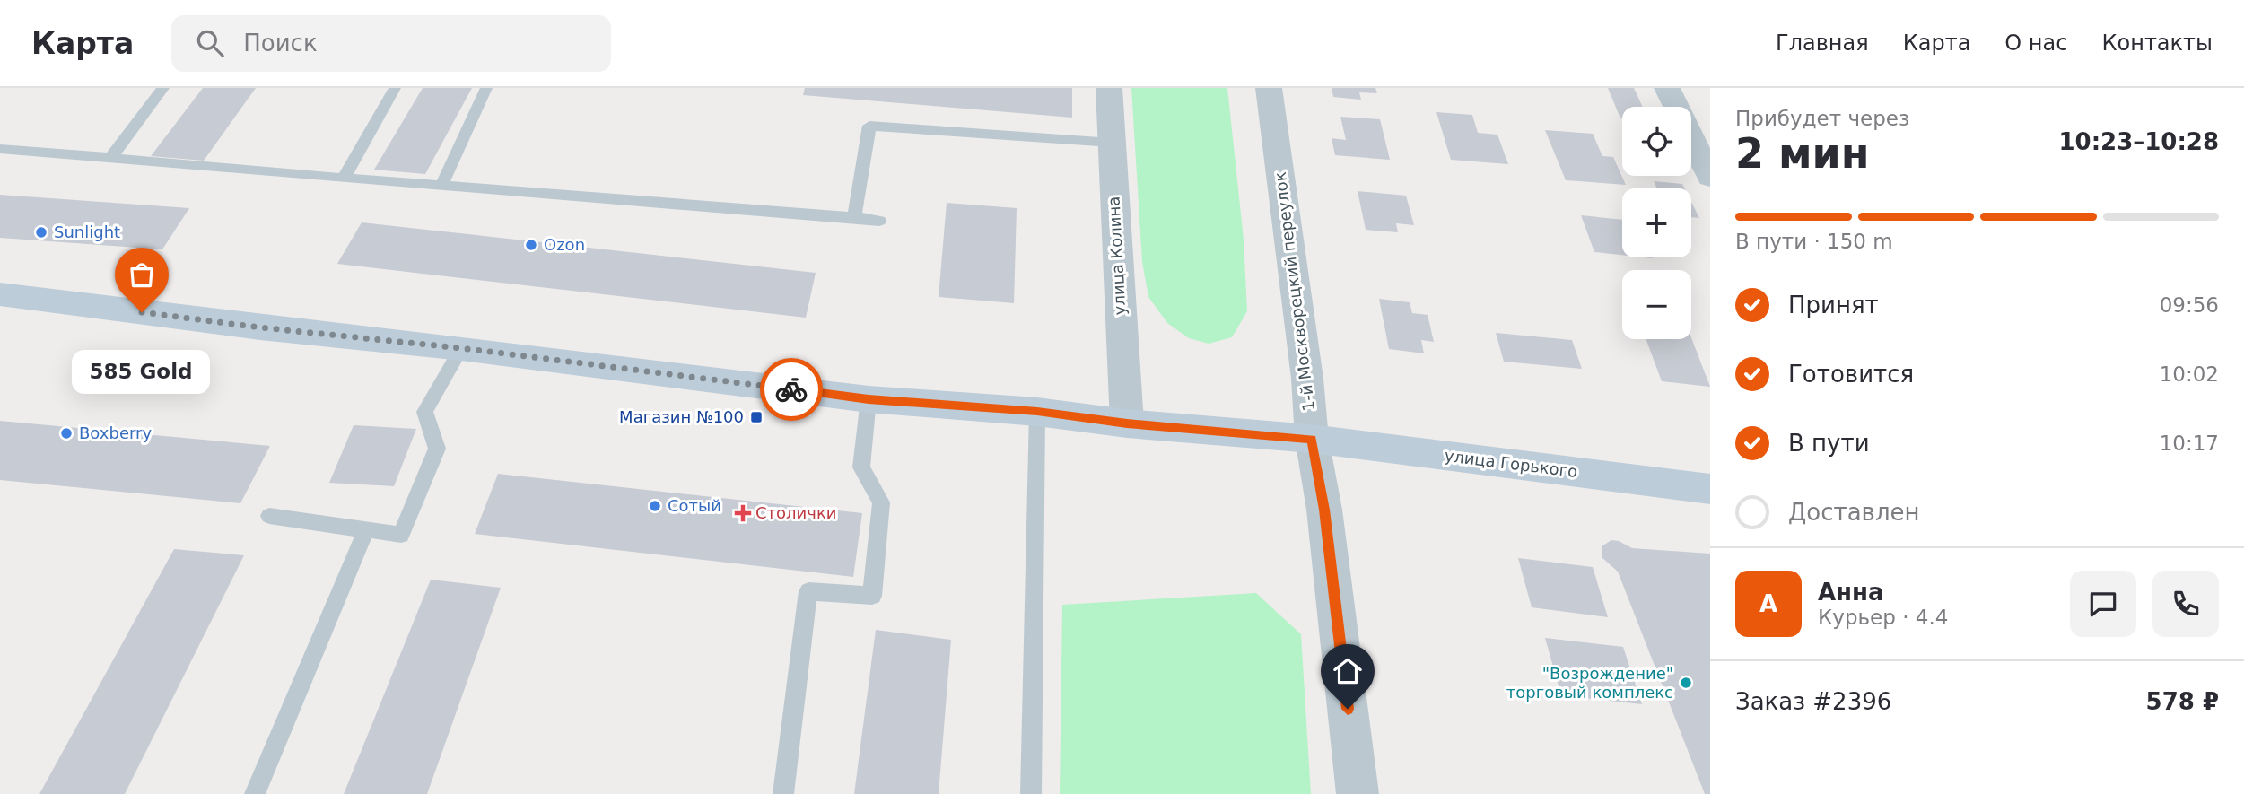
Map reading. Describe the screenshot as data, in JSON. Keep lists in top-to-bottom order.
{
  "streets": {
    "main road": ["улица Горького"],
    "street": ["улица Колина", "1-й Москворецкий переулок"]
  },
  "crossings": [
    ["улица Колина", "улица Горького"],
    ["1-й Москворецкий переулок", "улица Горького"]
  ],
  "places": {
    "other": [
      "Sunlight",
      "Ozon",
      "585 Gold",
      "Boxberry",
      "Сотый",
      "\"Возрождение\" торговый комплекс"
    ],
    "transit": ["Магазин №100"],
    "health": ["Столички"]
  },
  "page": {
    "header": "Карта",
    "search": "Поиск",
    "nav": [
      "Главная",
      "Карта",
      "О нас",
      "Контакты"
    ],
    "heading": ["2 мин", "Прибудет через", "10:23–10:28"],
    "panel": [
      "Анна",
      "Курьер · 4.4",
      "Заказ #2396",
      "578 ₽"
    ],
    "map_buttons": ["+", "−"],
    "bar": "В пути · 150 m",
    "list": [
      ["Принят", "09:56"],
      ["Готовится", "10:02"],
      ["В пути", "10:17"],
      "Доставлен"
    ],
    "bubble": "585 Gold",
    "round": "А"
  }
}
